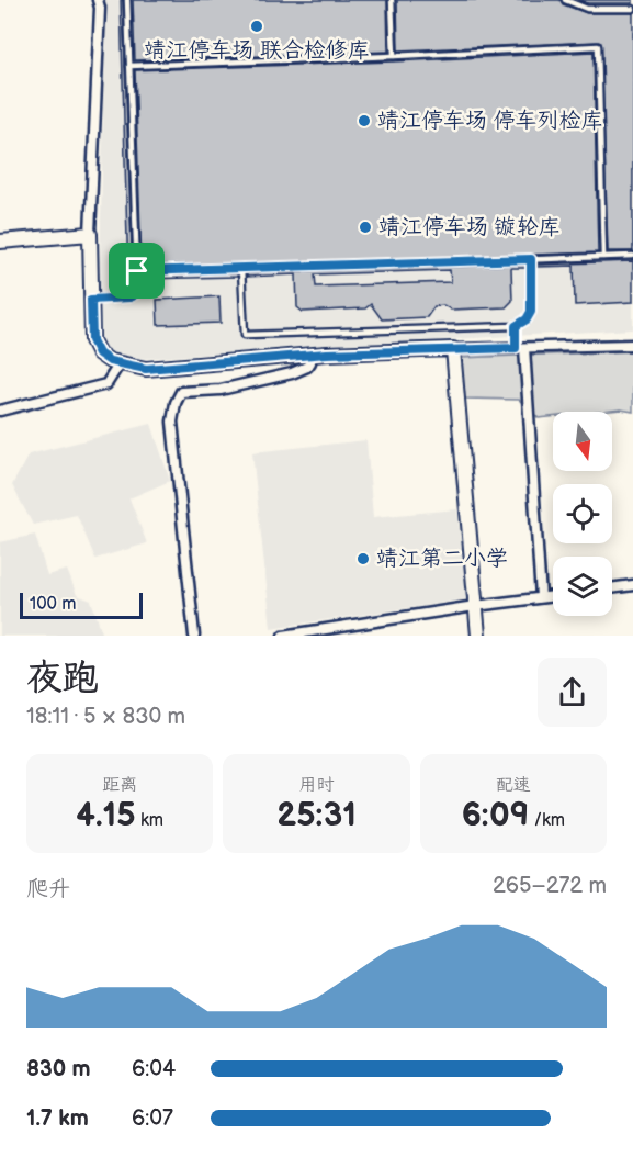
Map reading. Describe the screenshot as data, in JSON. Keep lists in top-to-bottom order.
{
  "places": [
    "靖江停车场 联合检修库",
    "靖江停车场 停车列检库",
    "靖江停车场 镟轮库",
    "靖江第二小学"
  ],
  "scale_bar": "100 m",
  "north": "bottom",
  "page": {
    "scale": "100 m",
    "heading": ["夜跑", "18:11 · 5 × 830 m"],
    "stats": [
      ["距离", "4.15 km"],
      ["用时", "25:31"],
      ["配速", "6:09 /km"]
    ],
    "chart": ["爬升", "265–272 m"],
    "list": [
      {
        "name": "830 m",
        "note": "6:04"
      },
      {
        "name": "1.7 km",
        "note": "6:07"
      }
    ]
  }
}
